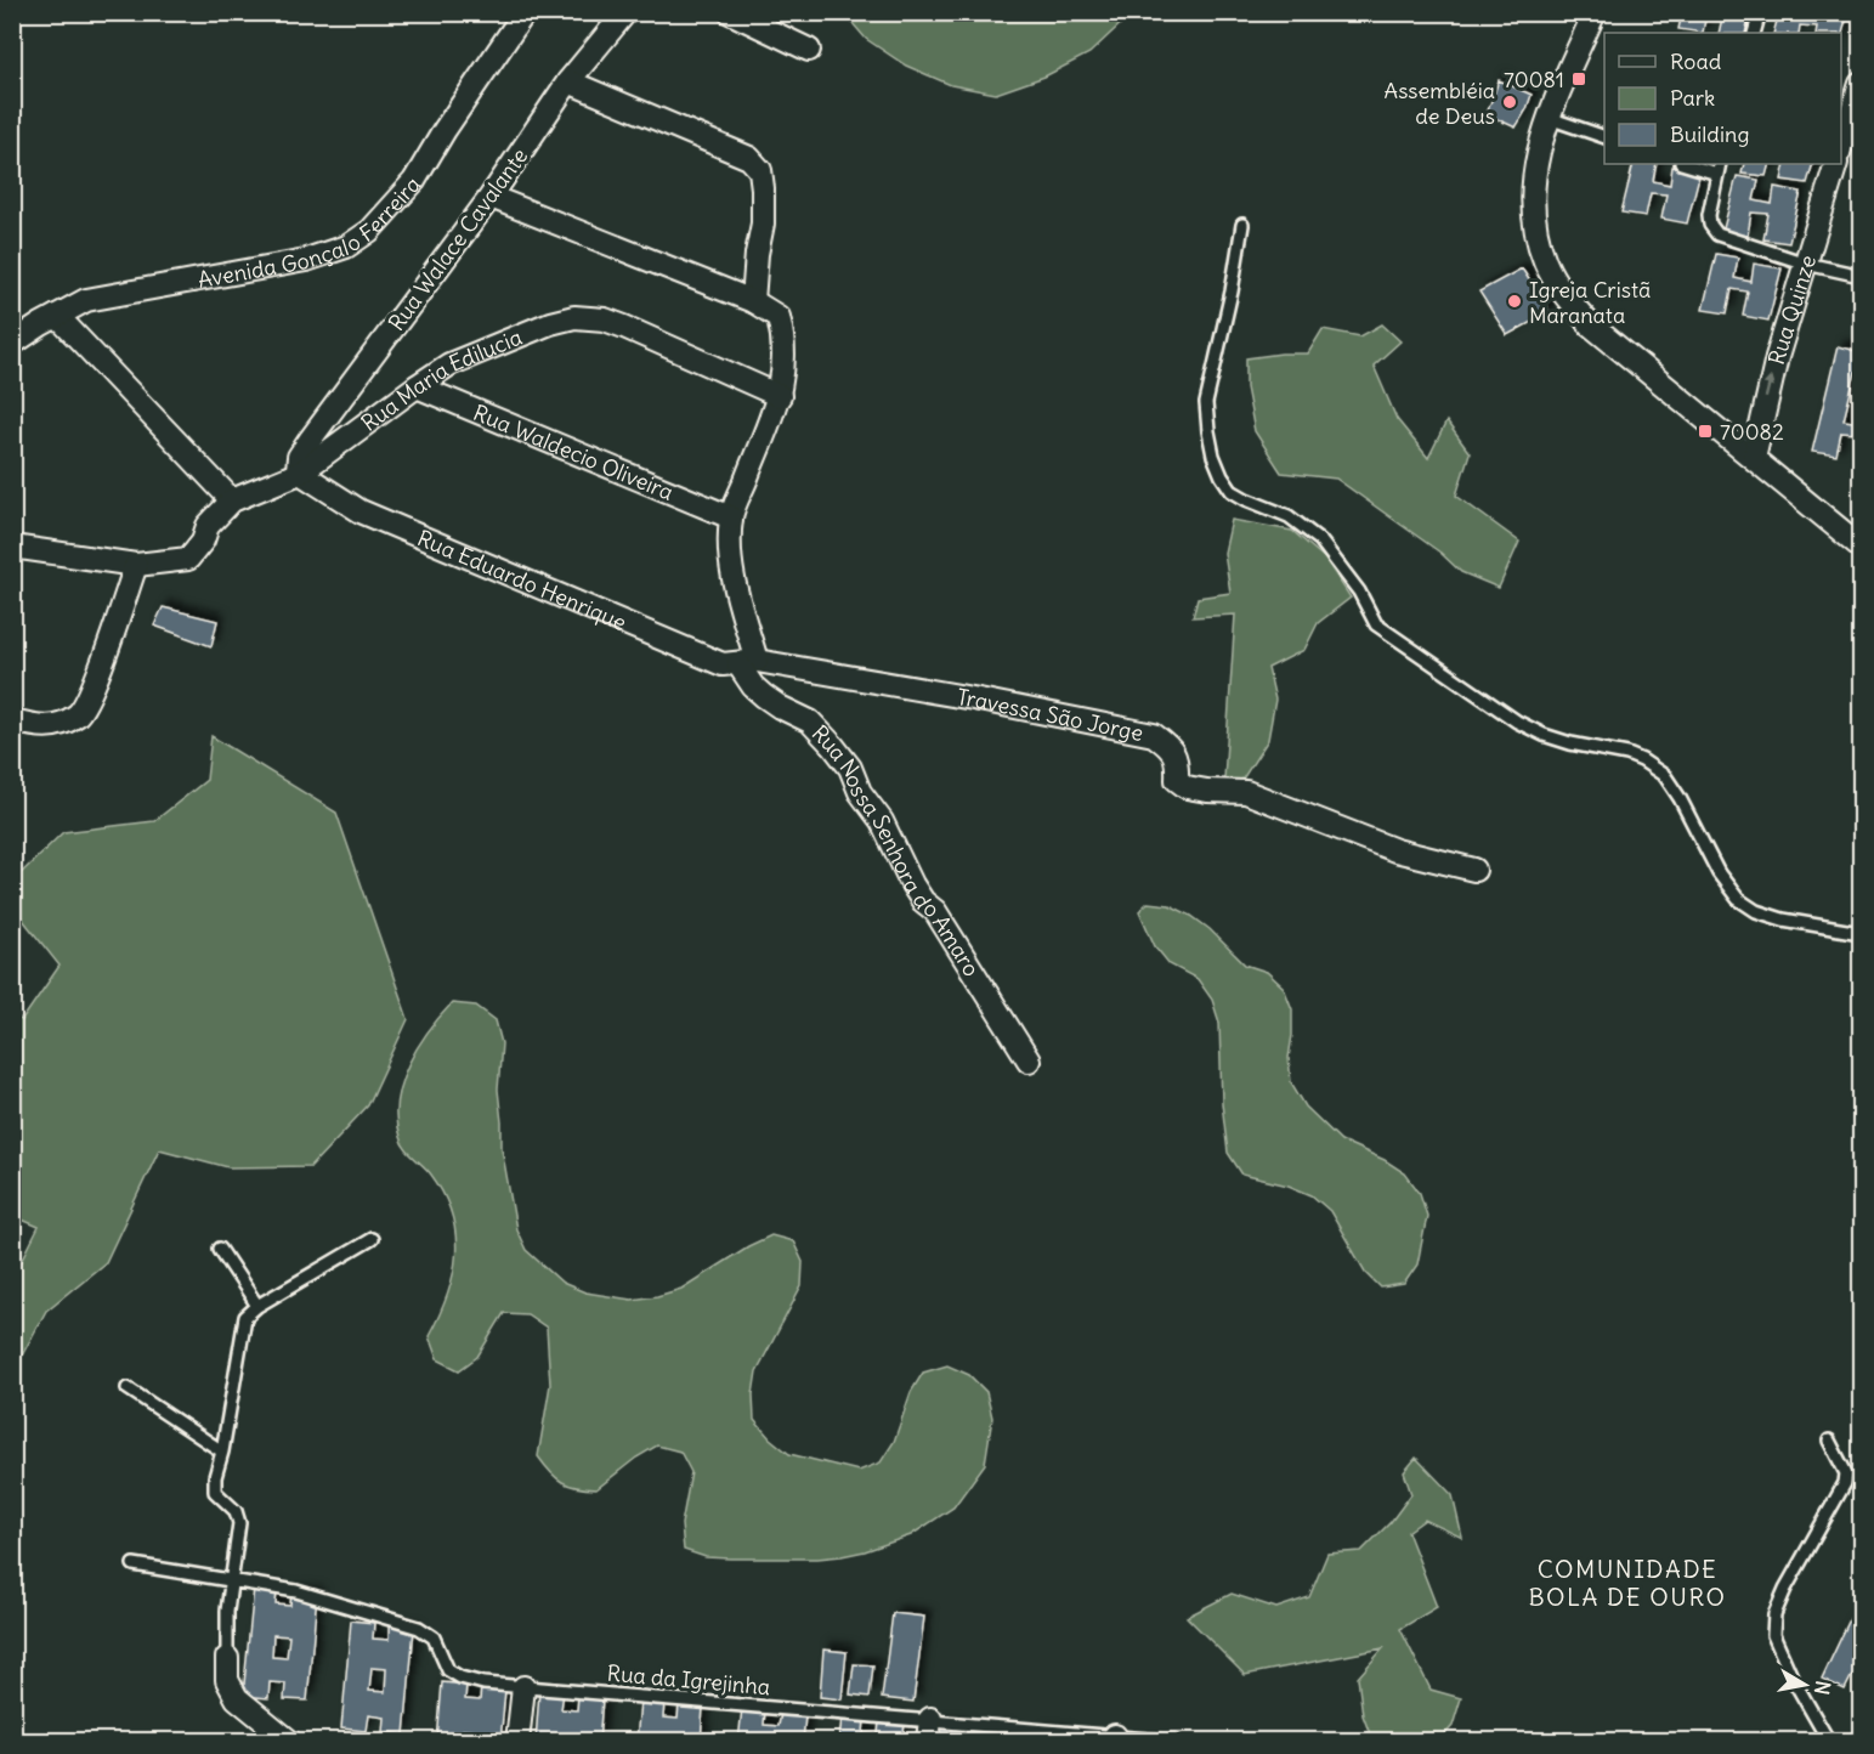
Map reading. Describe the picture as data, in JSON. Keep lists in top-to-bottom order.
{
  "streets": {
    "street": [
      "Avenida Gonçalo Ferreira",
      "Rua Walace Cavalante",
      "Rua Quinze",
      "Rua Maria Edilucia",
      "Rua Waldecio Oliveira",
      "Rua Eduardo Henrique",
      "Travessa São Jorge",
      "Rua Nossa Senhora do Amaro"
    ],
    "lane": ["Rua da Igrejinha"]
  },
  "crossings": [
    ["Rua Walace Cavalante", "Rua Maria Edilucia"],
    ["Rua Walace Cavalante", "Rua Eduardo Henrique"],
    ["Rua Maria Edilucia", "Rua Waldecio Oliveira"],
    ["Rua Maria Edilucia", "Rua Eduardo Henrique"],
    ["Rua Eduardo Henrique", "Travessa São Jorge"],
    ["Rua Eduardo Henrique", "Rua Nossa Senhora do Amaro"],
    ["Travessa São Jorge", "Rua Nossa Senhora do Amaro"]
  ],
  "one_way": ["Rua Quinze"],
  "districts": ["COMUNIDADE BOLA DE OURO"],
  "places": {
    "transit": ["70081", "70082"],
    "other": ["Assembléia de Deus", "Igreja Cristã Maranata"]
  },
  "legend": ["Road", "Park", "Building"],
  "north": "right"
}
